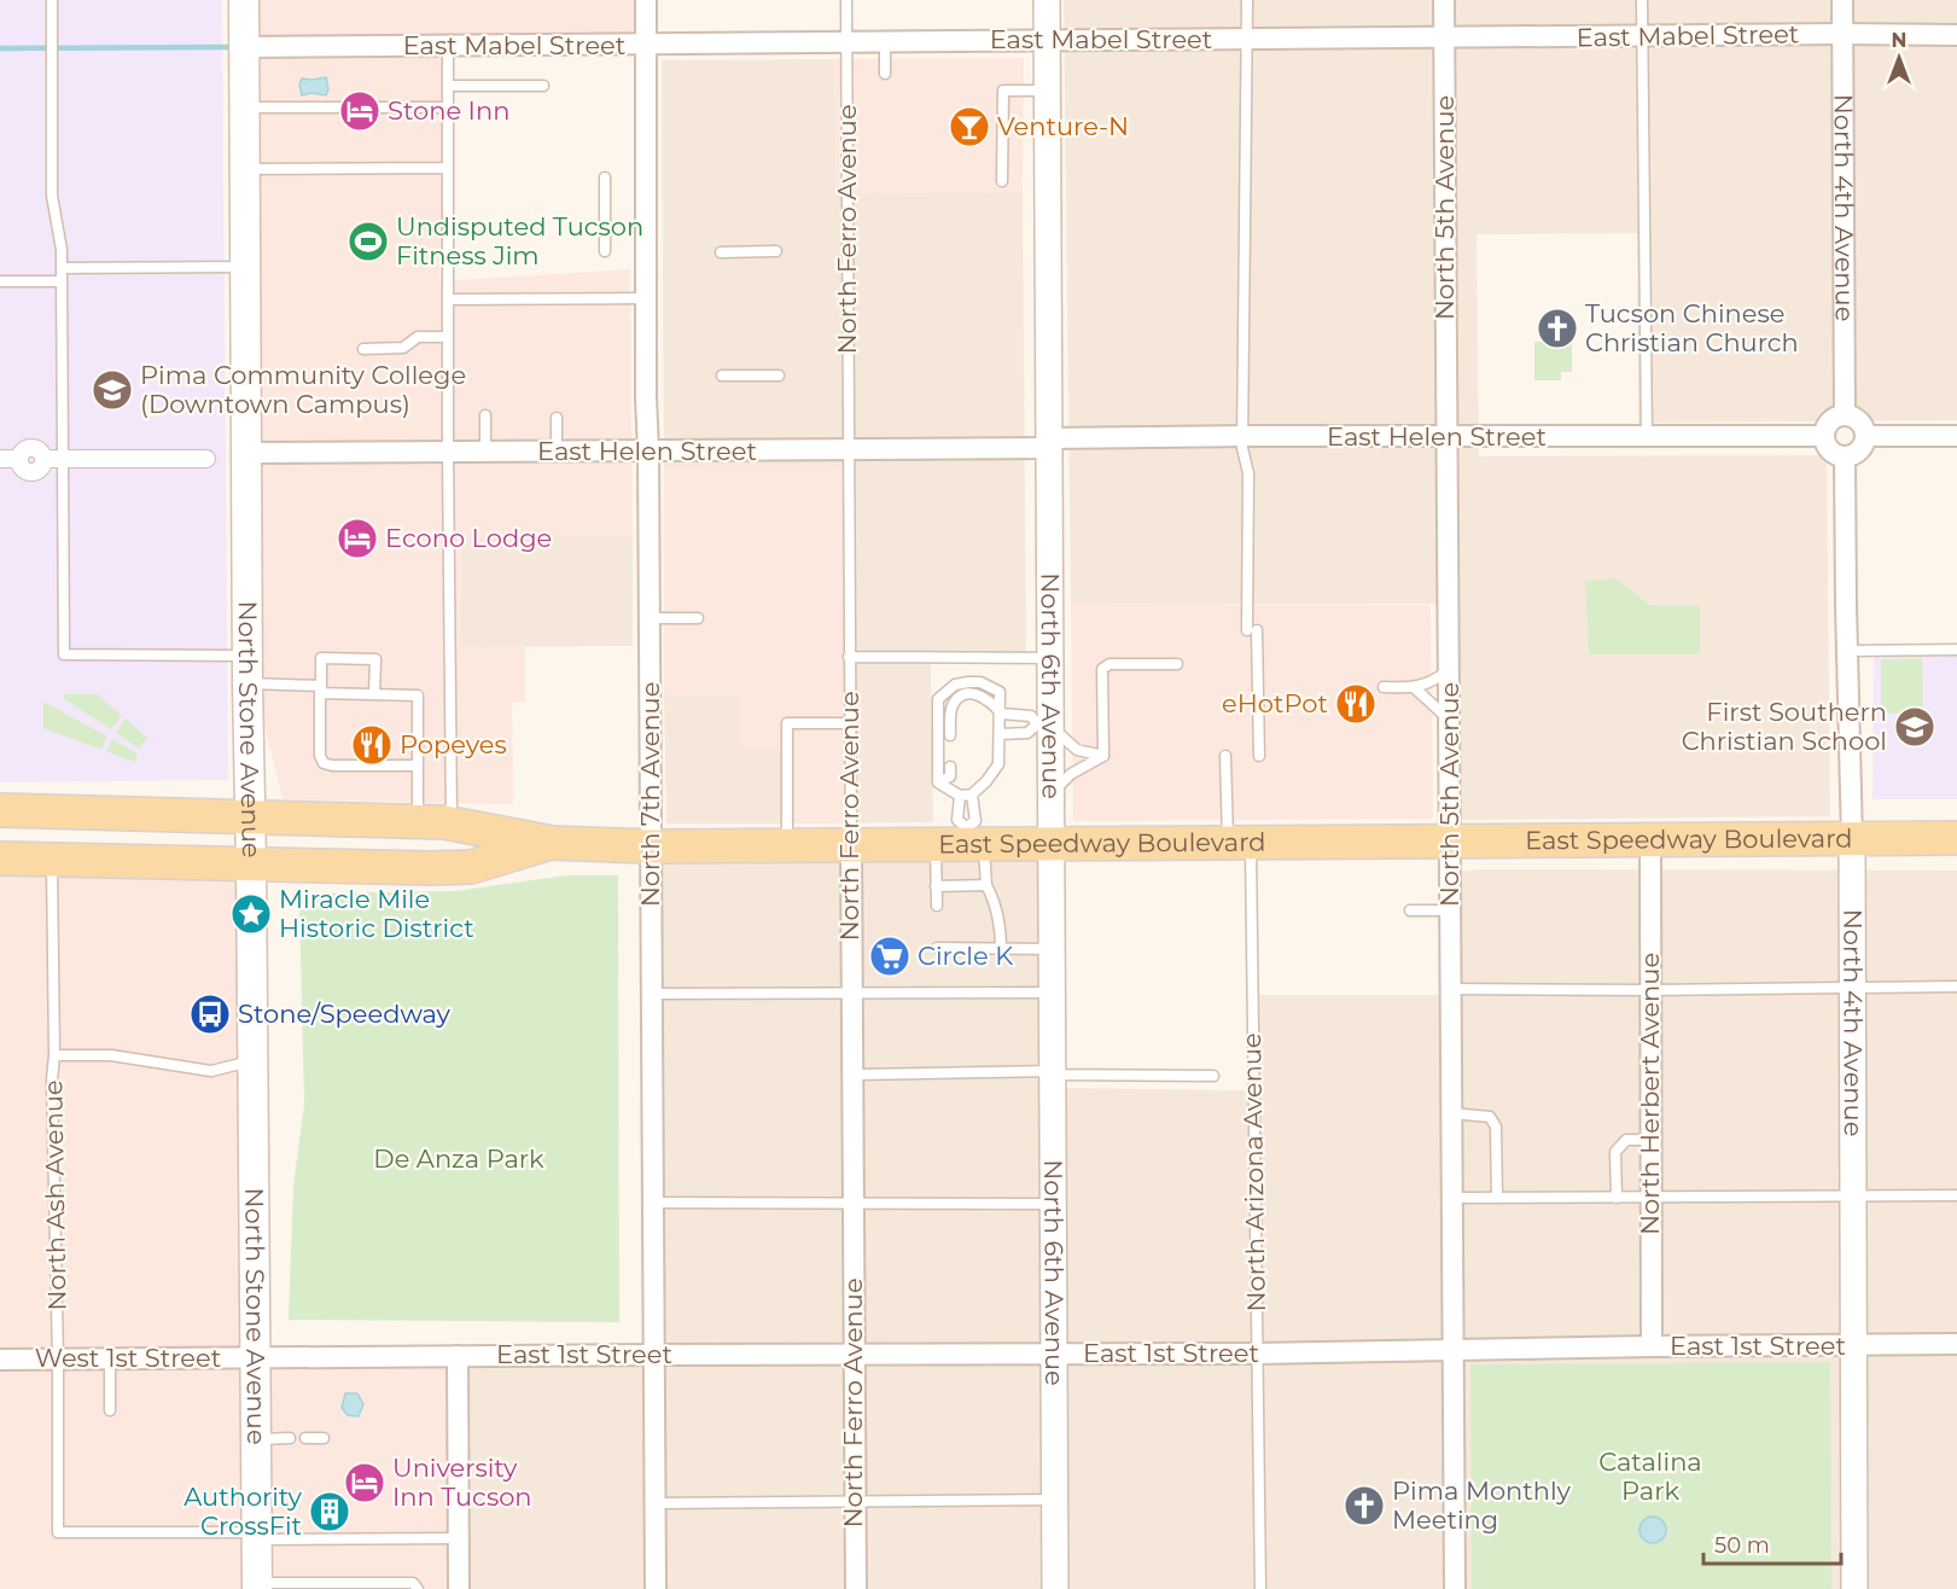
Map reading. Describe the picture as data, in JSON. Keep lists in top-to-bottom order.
{
  "streets": {
    "main road": ["North Stone Avenue", "East Speedway Boulevard"],
    "street": [
      "East Mabel Street",
      "North 5th Avenue",
      "North 4th Avenue",
      "North Ferro Avenue",
      "East Helen Street",
      "North 6th Avenue",
      "North 7th Avenue",
      "North Herbert Avenue",
      "East 1st Street",
      "West 1st Street"
    ],
    "lane": ["North Arizona Avenue", "North Ash Avenue"]
  },
  "crossings": [
    ["East Mabel Street", "North 5th Avenue"],
    ["East Mabel Street", "North 4th Avenue"],
    ["East Mabel Street", "North Ferro Avenue"],
    ["East Mabel Street", "North 6th Avenue"],
    ["East Mabel Street", "North Stone Avenue"],
    ["East Mabel Street", "North 7th Avenue"],
    ["North 5th Avenue", "East Helen Street"],
    ["North 5th Avenue", "East Speedway Boulevard"],
    ["North 5th Avenue", "East 1st Street"],
    ["North 4th Avenue", "East Helen Street"],
    ["North 4th Avenue", "East Speedway Boulevard"],
    ["North 4th Avenue", "East 1st Street"],
    ["North Ferro Avenue", "East Helen Street"],
    ["North Ferro Avenue", "East Speedway Boulevard"],
    ["North Ferro Avenue", "East 1st Street"],
    ["East Helen Street", "North 6th Avenue"],
    ["East Helen Street", "North Stone Avenue"],
    ["East Helen Street", "North 7th Avenue"],
    ["North 6th Avenue", "East Speedway Boulevard"],
    ["North 6th Avenue", "East 1st Street"],
    ["North Stone Avenue", "East Speedway Boulevard"],
    ["North Stone Avenue", "North Ash Avenue"],
    ["North Stone Avenue", "East 1st Street"],
    ["North Stone Avenue", "West 1st Street"],
    ["North 7th Avenue", "East Speedway Boulevard"],
    ["North 7th Avenue", "East 1st Street"],
    ["East Speedway Boulevard", "North Herbert Avenue"],
    ["East Speedway Boulevard", "North Arizona Avenue"],
    ["East Speedway Boulevard", "North Ash Avenue"],
    ["North Herbert Avenue", "East 1st Street"],
    ["North Arizona Avenue", "East 1st Street"],
    ["North Ash Avenue", "West 1st Street"],
    ["East 1st Street", "West 1st Street"]
  ],
  "parks": ["De Anza Park", "Catalina Park"],
  "places": {
    "hotel": ["Stone Inn", "Econo Lodge", "University Inn Tucson"],
    "bar": ["Venture-N"],
    "sports": ["Undisputed Tucson Fitness Jim"],
    "church": ["Tucson Chinese Christian Church", "Pima Monthly Meeting"],
    "school or university": ["Pima Community College (Downtown Campus)", "First Southern Christian School"],
    "restaurant": ["eHotPot", "Popeyes"],
    "place": ["Miracle Mile Historic District"],
    "supermarket": ["Circle K"],
    "bus stop": ["Stone/Speedway"],
    "building": ["Authority CrossFit"]
  },
  "scale_bar": "50 m",
  "north": "top"
}
